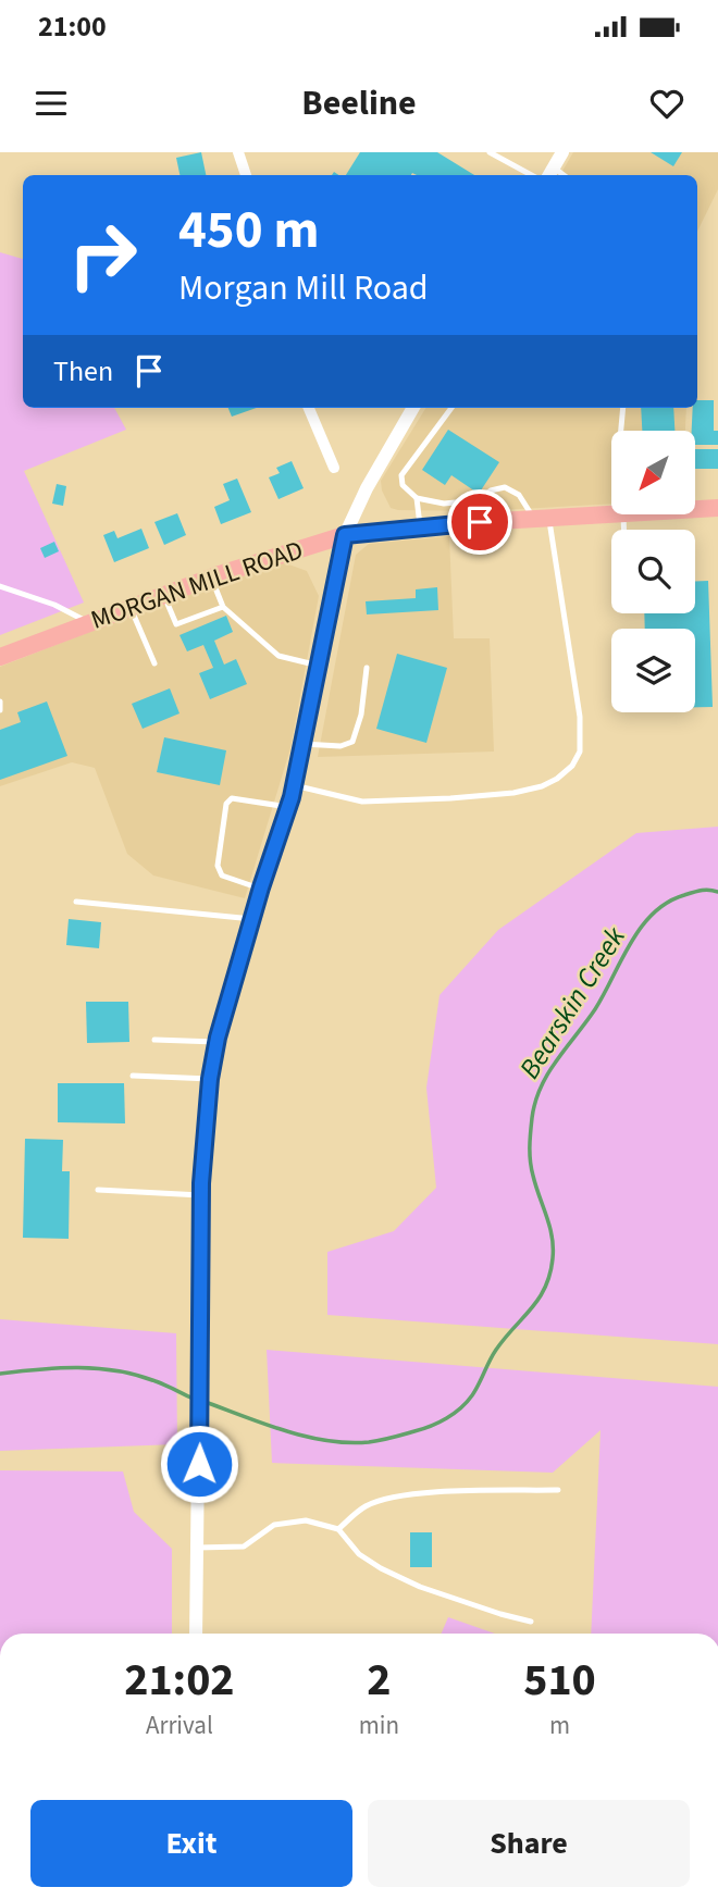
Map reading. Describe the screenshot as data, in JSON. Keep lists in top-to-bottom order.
{
  "streets": {
    "main road": ["MORGAN MILL ROAD"]
  },
  "water": ["Bearskin Creek"],
  "north": "bottom left",
  "page": {
    "status": "21:00",
    "header": "Beeline",
    "turn": ["450 m", "Morgan Mill Road"],
    "then": "Then",
    "eta": [
      "21:02",
      "Arrival",
      "2",
      "min",
      "510",
      "m"
    ],
    "buttons": ["Exit", "Share"]
  }
}
